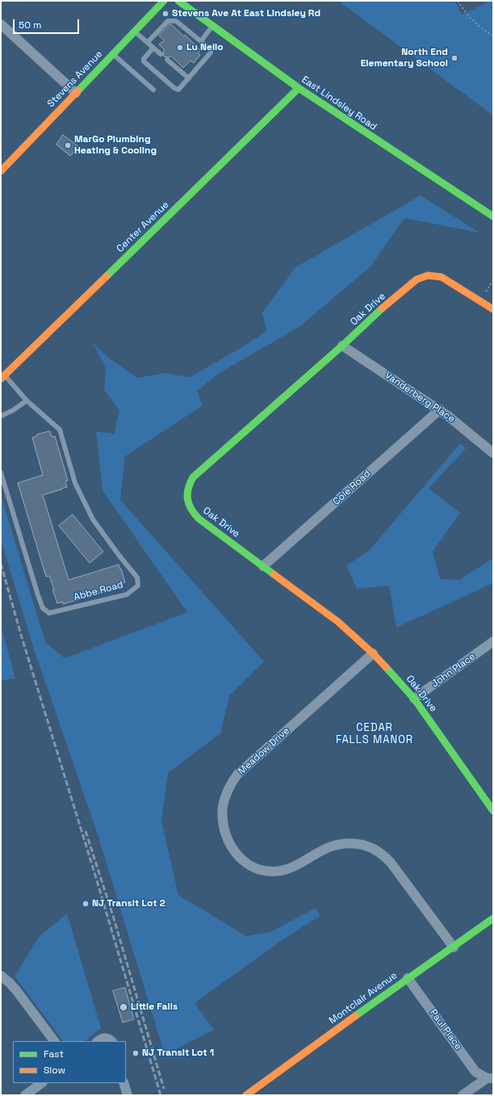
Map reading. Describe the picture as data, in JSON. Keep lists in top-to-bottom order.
{
  "streets": {
    "street": [
      "Stevens Avenue",
      "East Lindsley Road",
      "Center Avenue",
      "Oak Drive",
      "Vanderberg Place",
      "Cole Road",
      "John Place",
      "Meadow Drive",
      "Montclair Avenue",
      "Paul Place"
    ],
    "lane": ["Abbe Road"]
  },
  "crossings": [
    ["East Lindsley Road", "Center Avenue"],
    ["Center Avenue", "Abbe Road"],
    ["Oak Drive", "Vanderberg Place"],
    ["Oak Drive", "Cole Road"],
    ["Oak Drive", "John Place"],
    ["Oak Drive", "Meadow Drive"],
    ["Vanderberg Place", "Cole Road"],
    ["Meadow Drive", "Montclair Avenue"],
    ["Montclair Avenue", "Paul Place"]
  ],
  "districts": ["CEDAR FALLS MANOR"],
  "places": [
    "Stevens Ave At East Lindsley Rd",
    "Lu Nello",
    "North End Elementary School",
    "MarGo Plumbing Heating & Cooling",
    "NJ Transit Lot 2",
    "Little Falls",
    "NJ Transit Lot 1"
  ],
  "legend": ["Fast", "Slow"],
  "scale_bar": "50 m"
}
